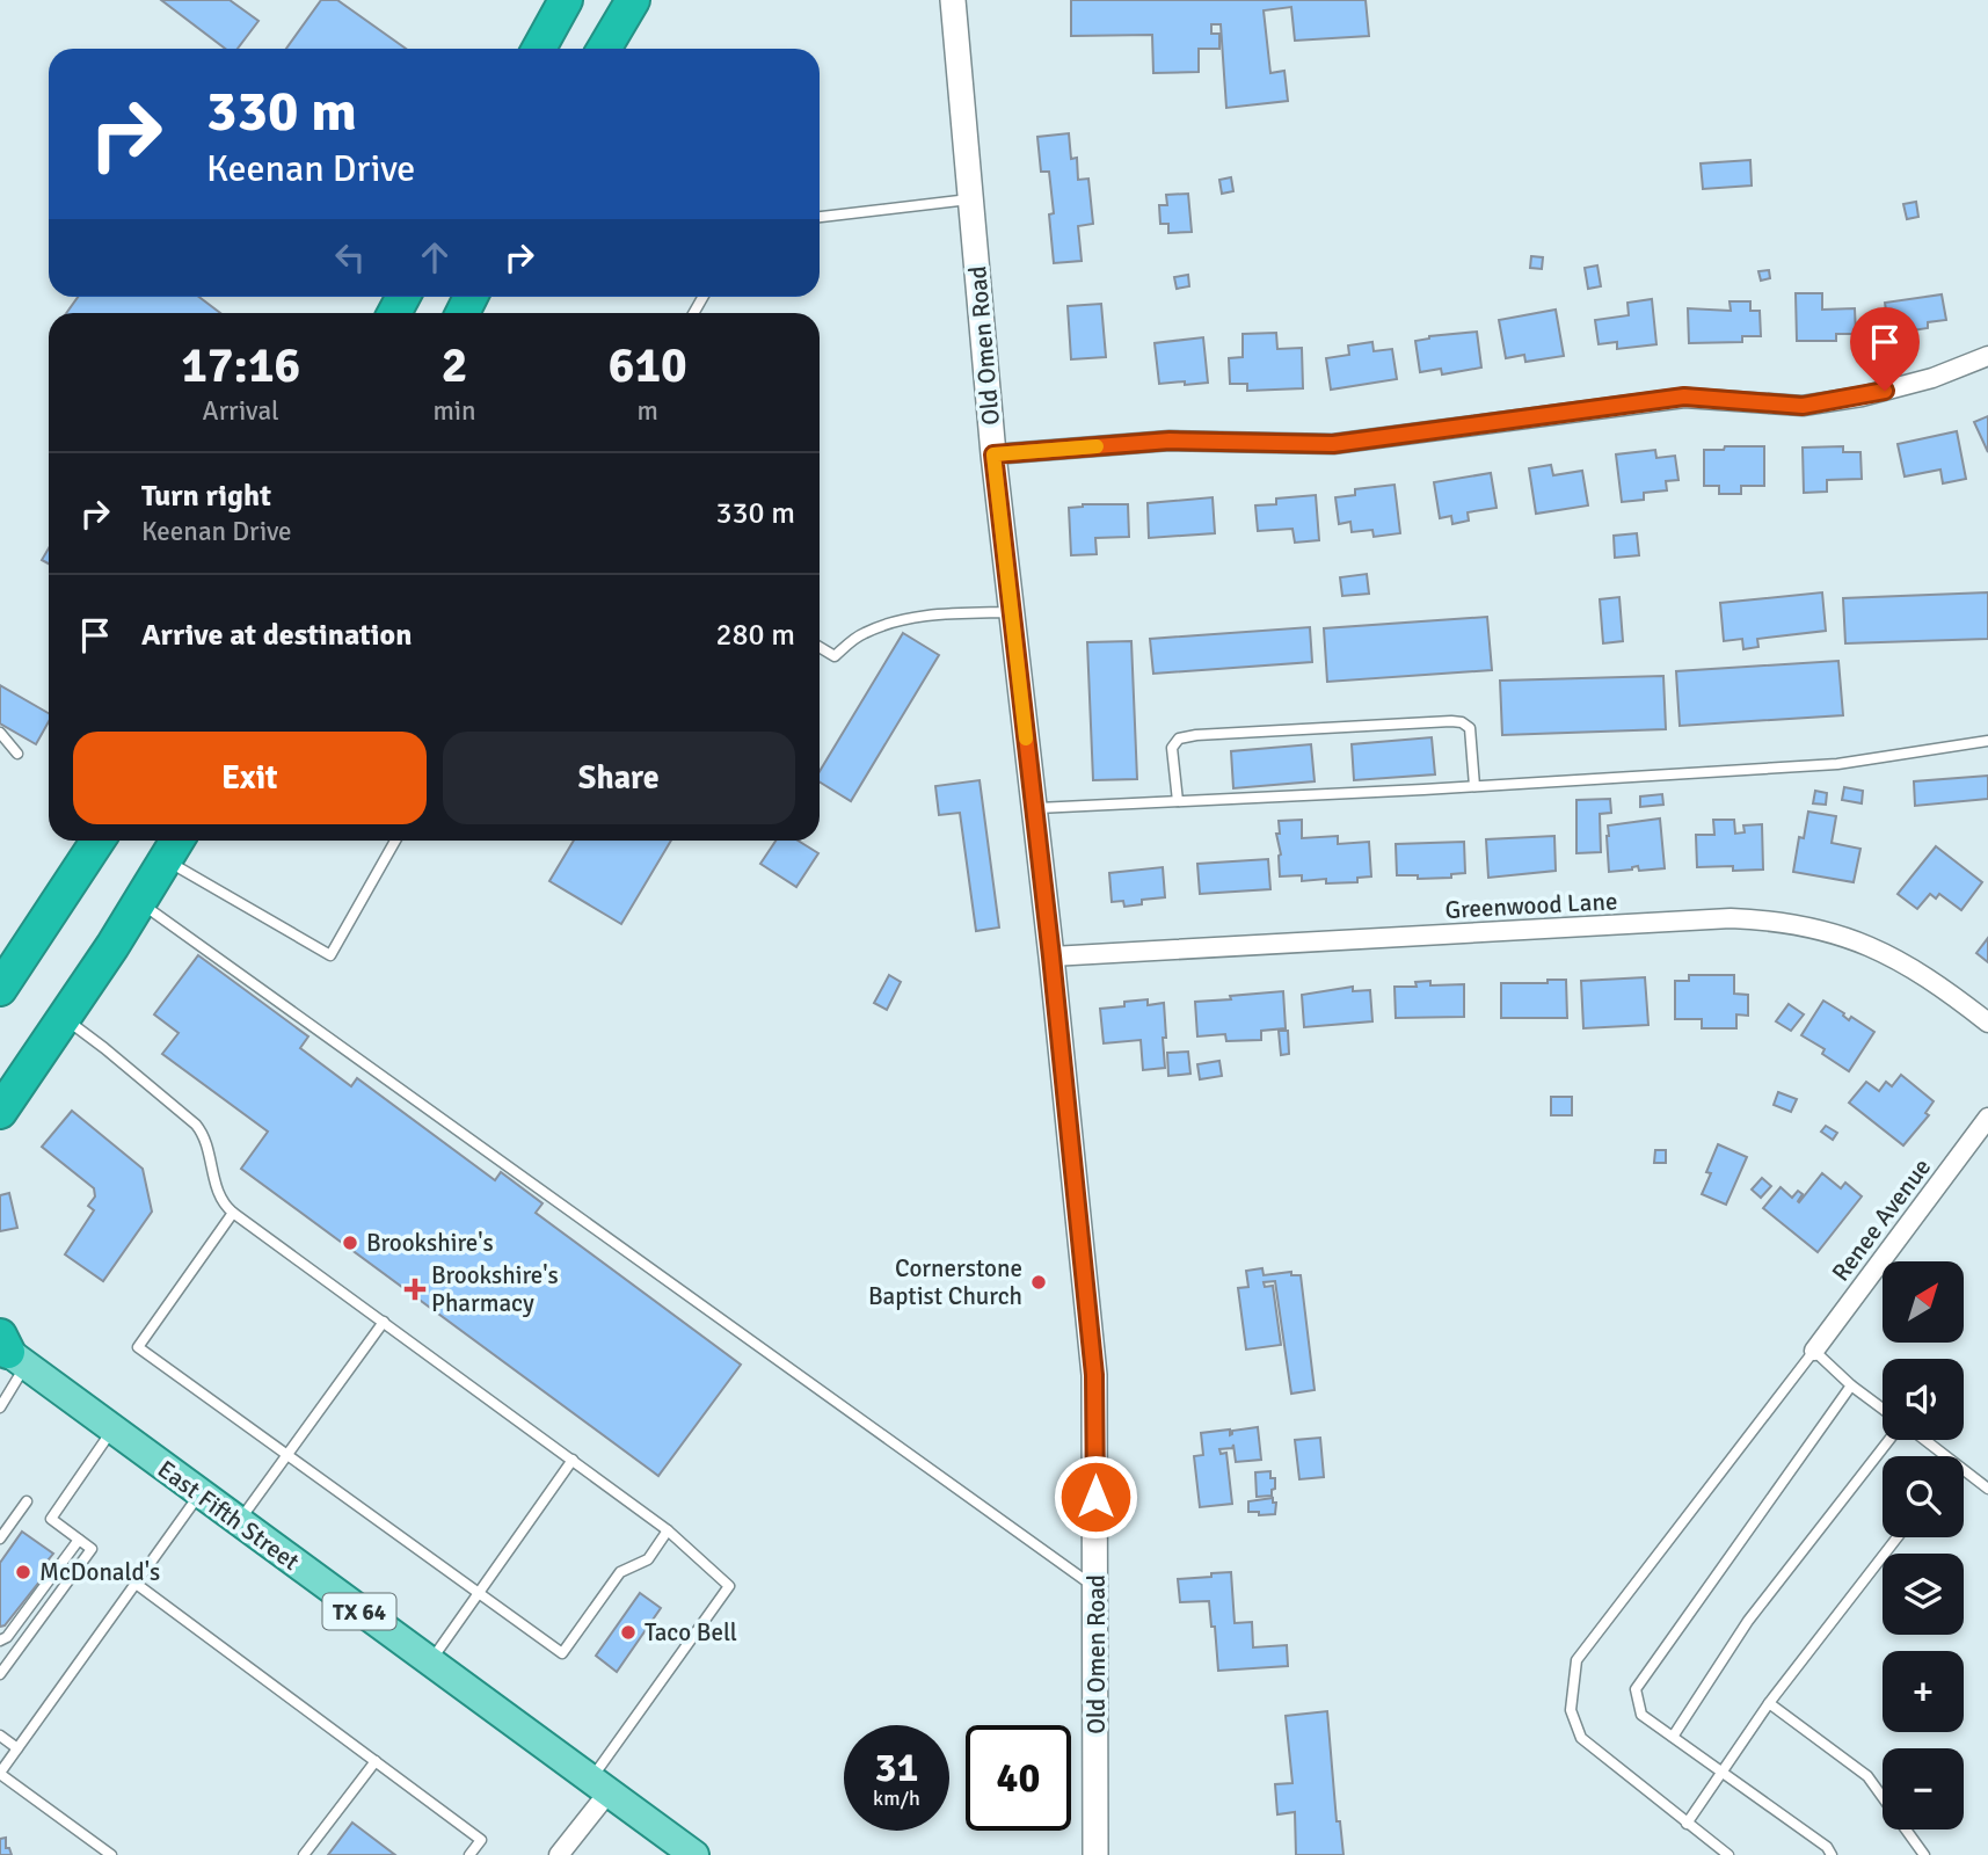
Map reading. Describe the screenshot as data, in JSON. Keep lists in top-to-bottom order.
{
  "streets": {
    "main road": ["East Fifth Street", "TX 64"],
    "street": ["Old Omen Road", "Greenwood Lane", "Renee Avenue"]
  },
  "crossings": [
    ["Old Omen Road", "Greenwood Lane"]
  ],
  "places": {
    "other": [
      "Brookshire's",
      "Cornerstone Baptist Church",
      "McDonald's",
      "Taco Bell"
    ],
    "health": ["Brookshire's Pharmacy"]
  },
  "north": "top right",
  "page": {
    "turn": ["330 m", "Keenan Drive"],
    "eta": [
      "17:16",
      "Arrival",
      "2",
      "min",
      "610",
      "m"
    ],
    "list": [
      {
        "name": "Turn right",
        "note": "Keenan Drive",
        "value": "330 m"
      },
      {
        "name": "Arrive at destination",
        "value": "280 m"
      }
    ],
    "buttons": ["Exit", "Share"],
    "map_buttons": ["+", "−"],
    "speed": "31 km/h",
    "limit": "40"
  }
}
